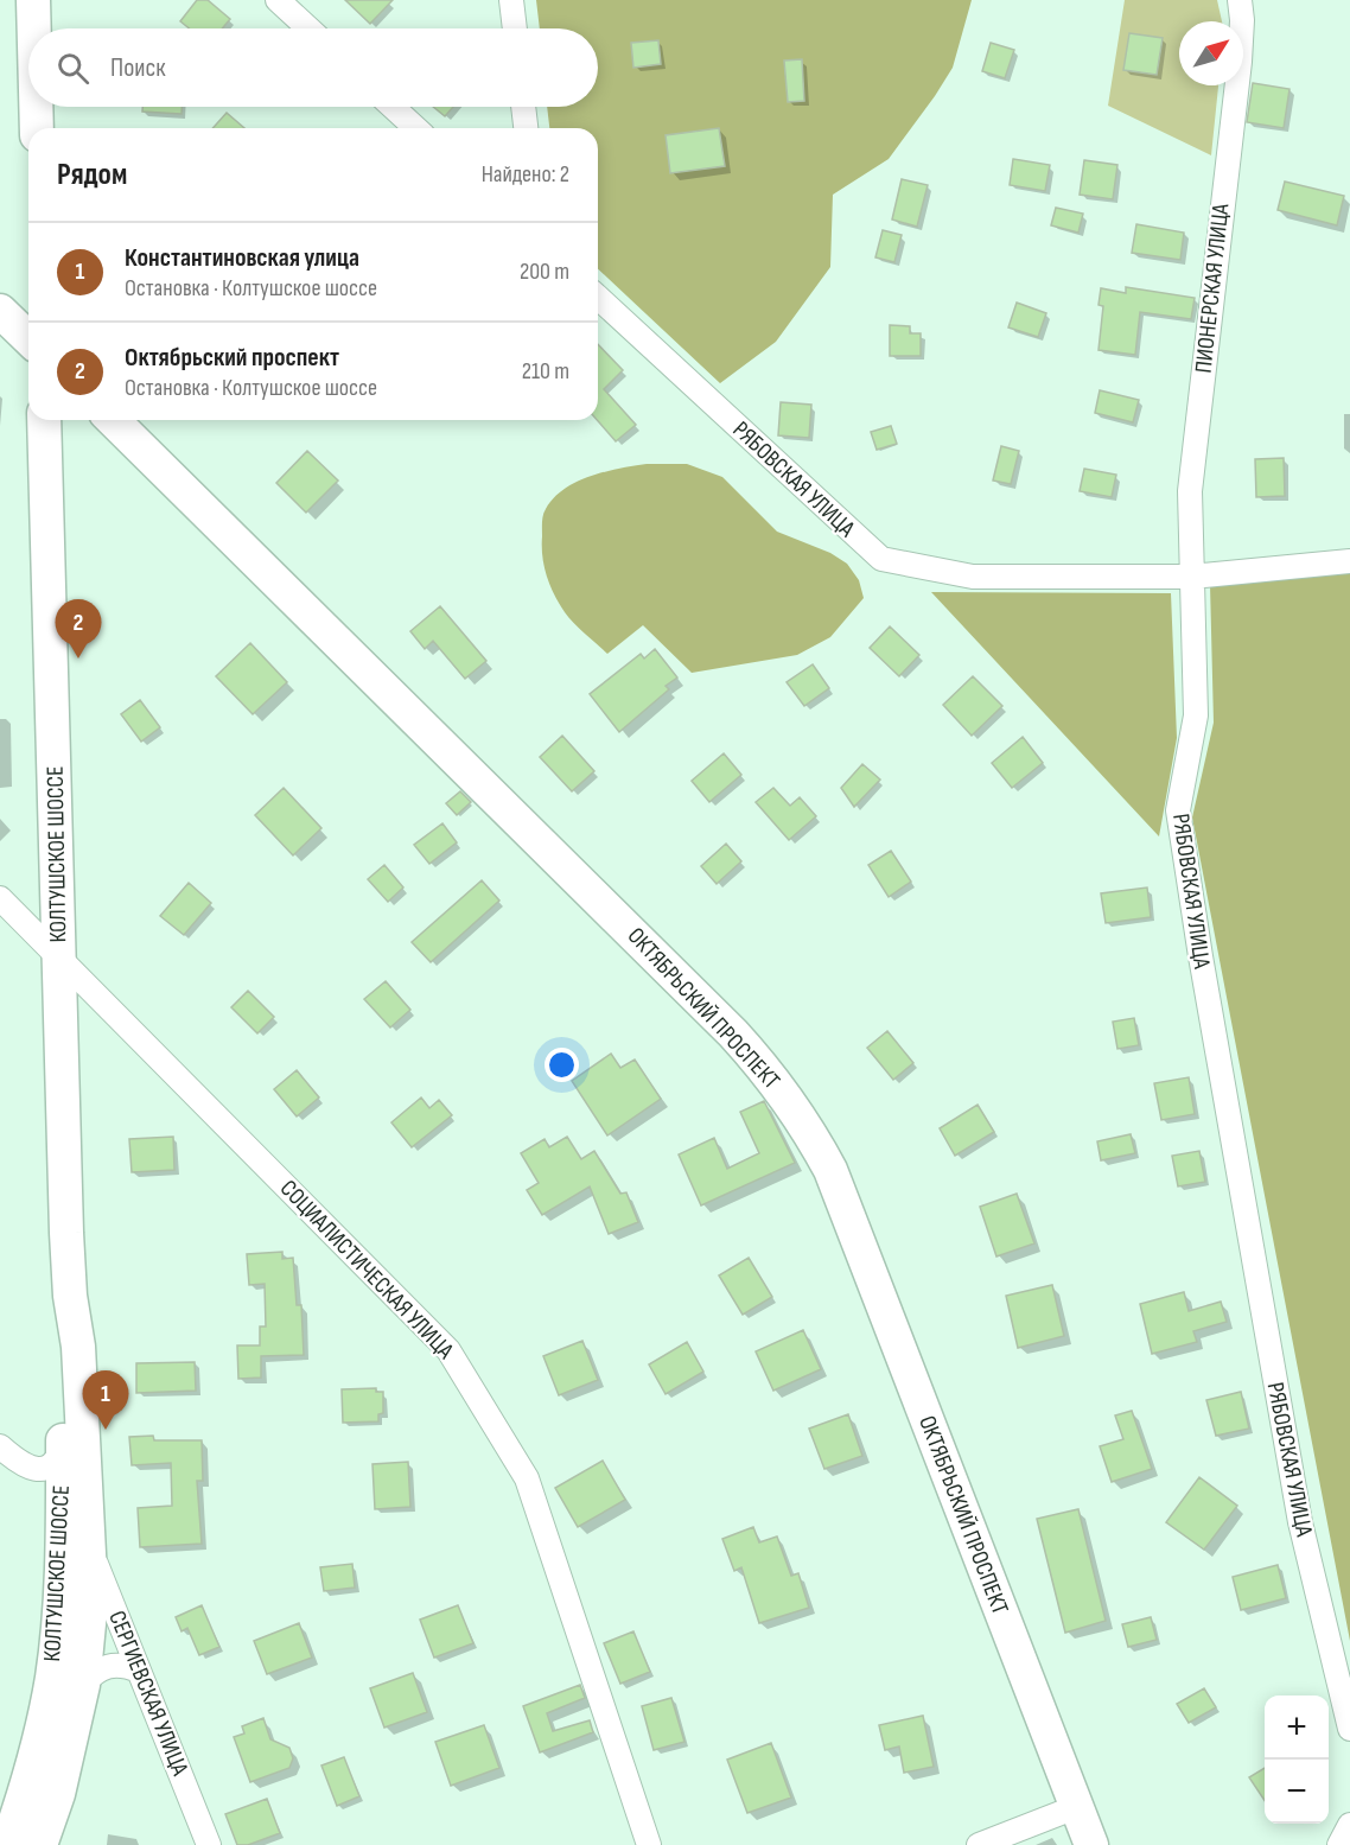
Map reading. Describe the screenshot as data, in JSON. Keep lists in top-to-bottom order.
{
  "streets": {
    "main road": ["КОЛТУШСКОЕ ШОССЕ", "ОКТЯБРЬСКИЙ ПРОСПЕКТ"],
    "street": [
      "ПИОНЕРСКАЯ УЛИЦА",
      "РЯБОВСКАЯ УЛИЦА",
      "СОЦИАЛИСТИЧЕСКАЯ УЛИЦА",
      "СЕРГИЕВСКАЯ УЛИЦА"
    ]
  },
  "crossings": [
    ["ПИОНЕРСКАЯ УЛИЦА", "РЯБОВСКАЯ УЛИЦА"],
    ["КОЛТУШСКОЕ ШОССЕ", "СОЦИАЛИСТИЧЕСКАЯ УЛИЦА"],
    ["КОЛТУШСКОЕ ШОССЕ", "СЕРГИЕВСКАЯ УЛИЦА"]
  ],
  "north": "top right",
  "page": {
    "search": "Поиск",
    "heading": ["Рядом", "Найдено: 2"],
    "list": [
      {
        "mark": "1",
        "name": "Константиновская улица",
        "note": "Остановка · Колтушское шоссе",
        "value": "200 m"
      },
      {
        "mark": "2",
        "name": "Октябрьский проспект",
        "note": "Остановка · Колтушское шоссе",
        "value": "210 m"
      }
    ],
    "pins": ["2", "1"],
    "map_buttons": ["+", "−"]
  }
}
